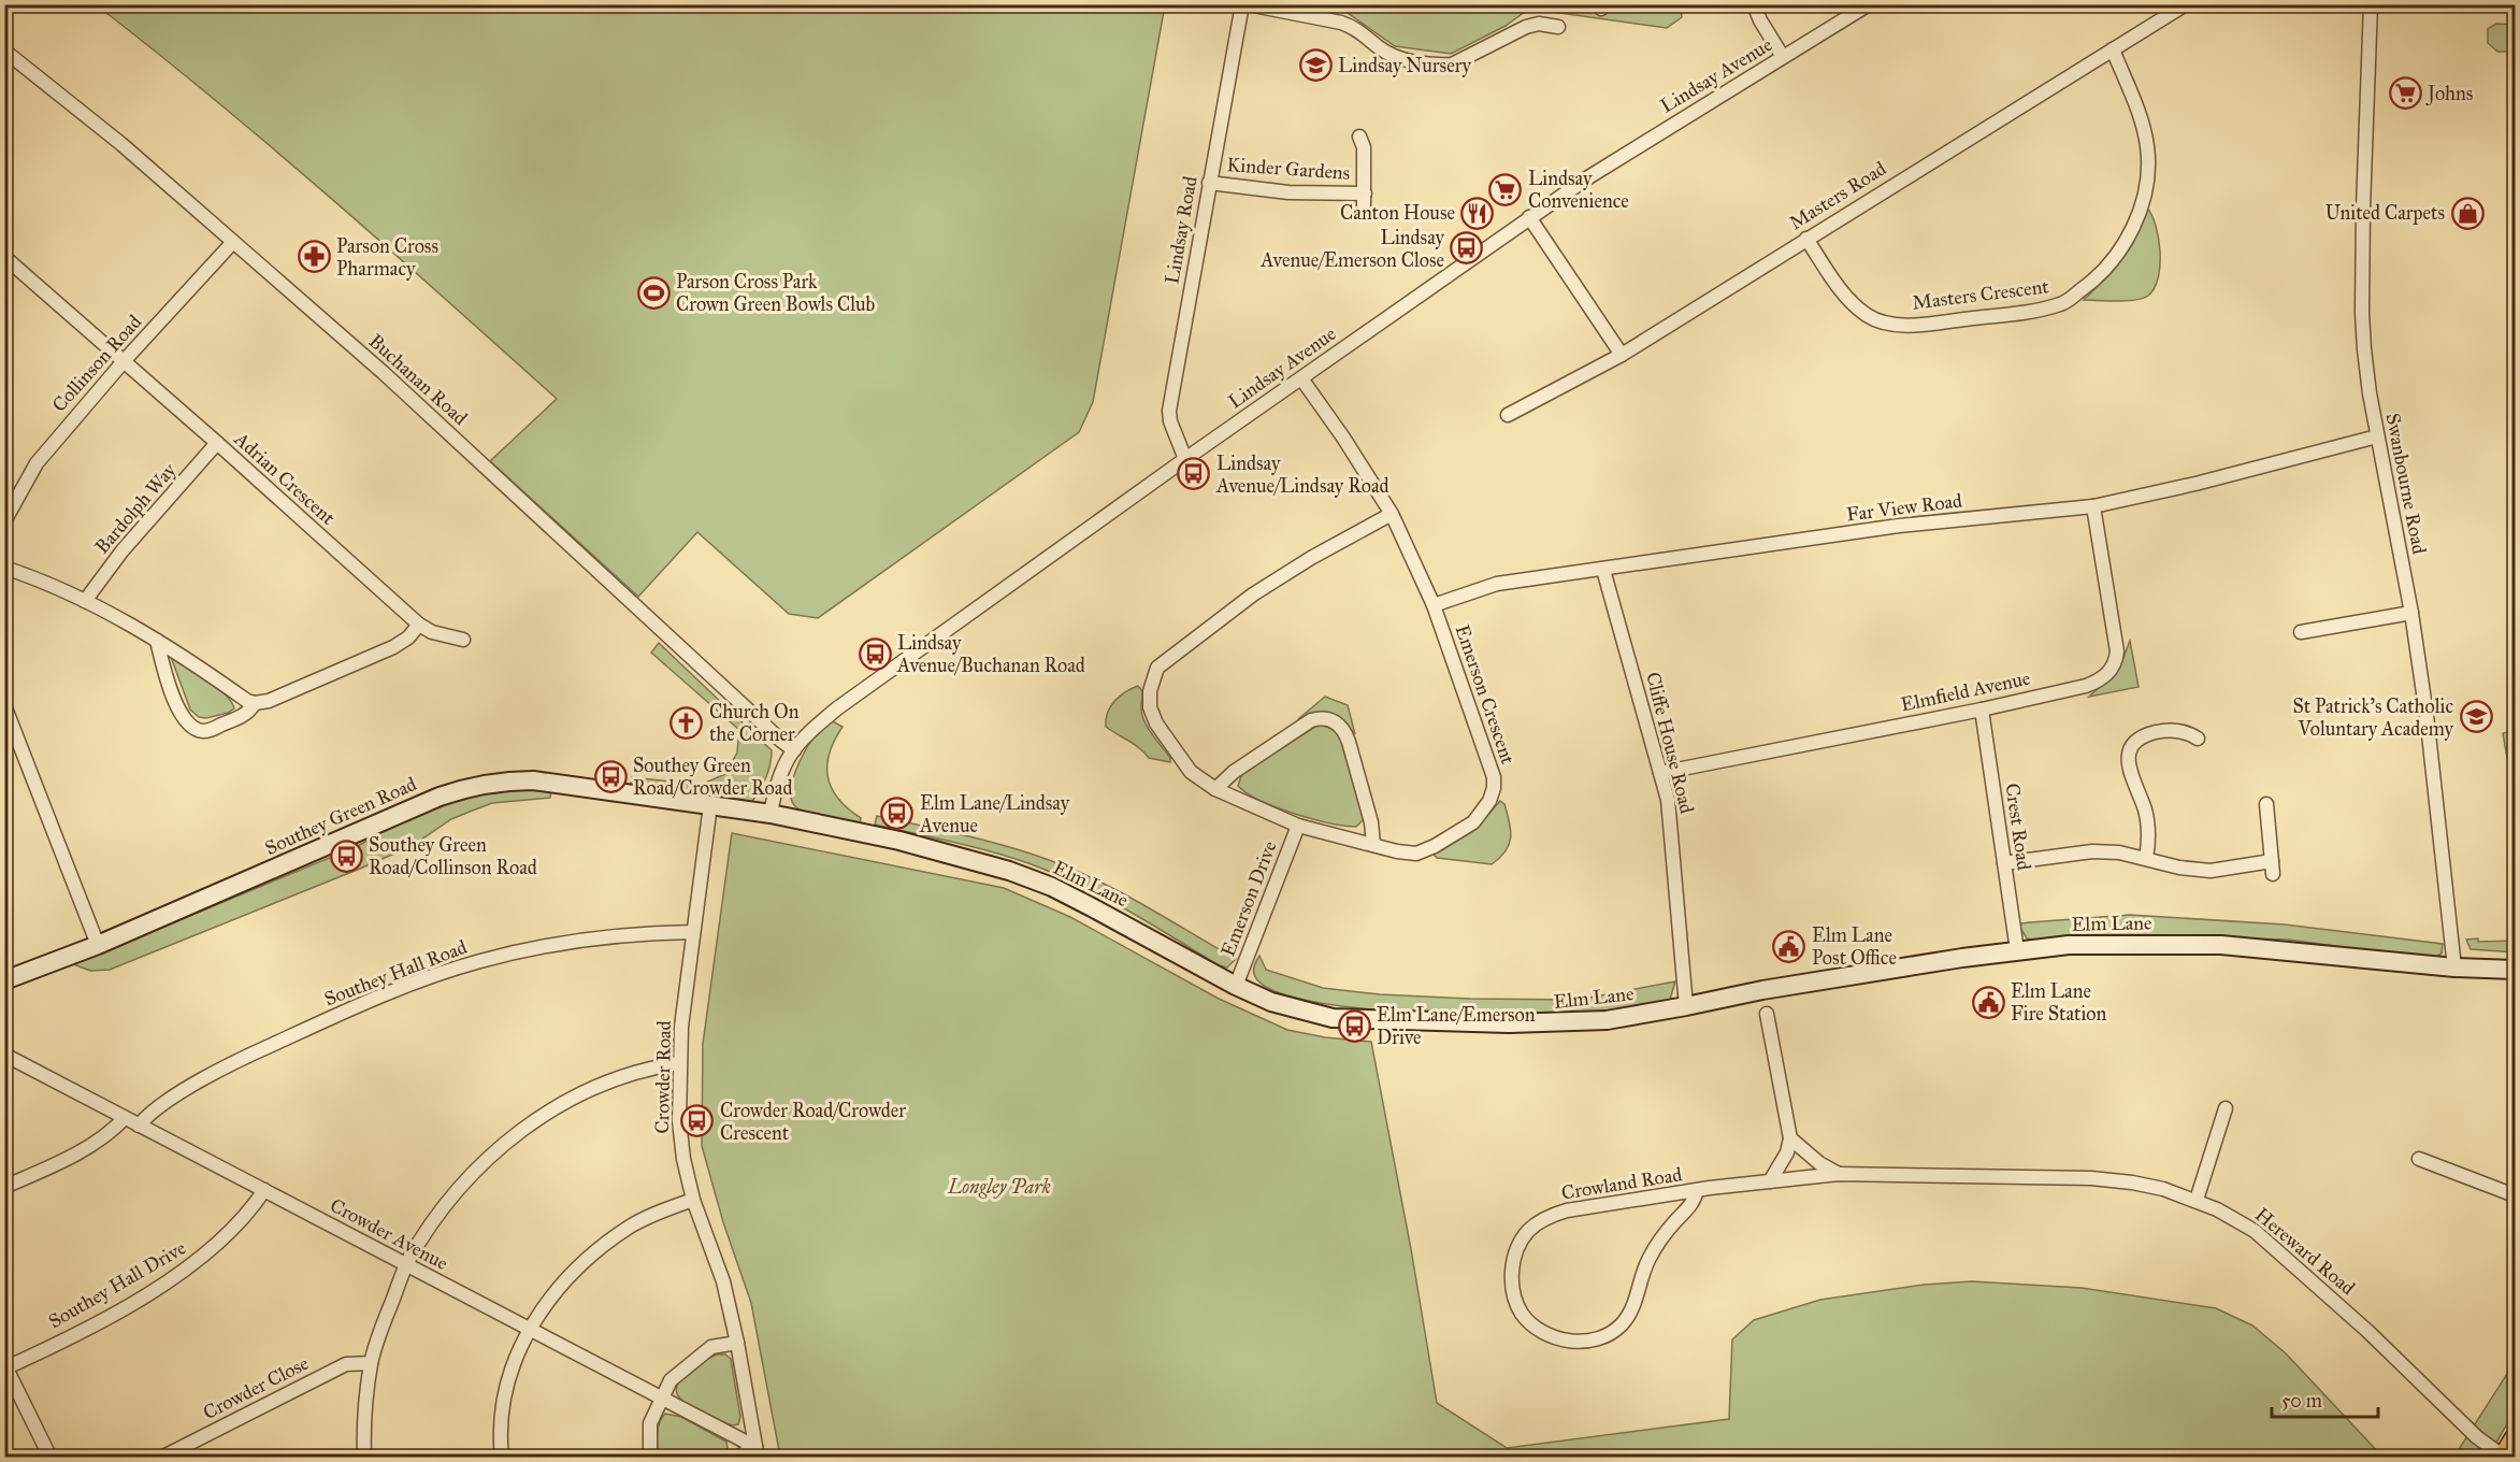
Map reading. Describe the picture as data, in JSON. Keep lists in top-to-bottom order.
{
  "streets": {
    "street": [
      "Lindsay Avenue",
      "Kinder Gardens",
      "Masters Road",
      "Lindsay Road",
      "Masters Crescent",
      "Collinson Road",
      "Buchanan Road",
      "Adrian Crescent",
      "Swanbourne Road",
      "Far View Road",
      "Bardolph Way",
      "Elmfield Avenue",
      "Emerson Crescent",
      "Cliffe House Road",
      "Southey Green Road",
      "Crest Road",
      "Elm Lane",
      "Emerson Drive",
      "Southey Hall Road",
      "Crowder Road",
      "Crowland Road",
      "Crowder Avenue",
      "Hereward Road",
      "Southey Hall Drive",
      "Crowder Close"
    ]
  },
  "crossings": [
    ["Lindsay Avenue", "Lindsay Road"],
    ["Lindsay Avenue", "Buchanan Road"],
    ["Lindsay Avenue", "Emerson Crescent"],
    ["Lindsay Avenue", "Elm Lane"],
    ["Kinder Gardens", "Lindsay Road"],
    ["Masters Road", "Masters Crescent"],
    ["Collinson Road", "Buchanan Road"],
    ["Collinson Road", "Adrian Crescent"],
    ["Adrian Crescent", "Bardolph Way"],
    ["Swanbourne Road", "Far View Road"],
    ["Swanbourne Road", "Elm Lane"],
    ["Far View Road", "Elmfield Avenue"],
    ["Far View Road", "Emerson Crescent"],
    ["Far View Road", "Cliffe House Road"],
    ["Elmfield Avenue", "Cliffe House Road"],
    ["Elmfield Avenue", "Crest Road"],
    ["Emerson Crescent", "Emerson Drive"],
    ["Cliffe House Road", "Elm Lane"],
    ["Southey Green Road", "Elm Lane"],
    ["Southey Green Road", "Crowder Road"],
    ["Crest Road", "Elm Lane"],
    ["Elm Lane", "Emerson Drive"],
    ["Elm Lane", "Crowder Road"],
    ["Southey Hall Road", "Crowder Road"],
    ["Southey Hall Road", "Crowder Avenue"],
    ["Crowder Road", "Crowder Avenue"],
    ["Crowland Road", "Hereward Road"],
    ["Crowder Avenue", "Southey Hall Drive"]
  ],
  "parks": ["Longley Park"],
  "places": {
    "school or university": ["Lindsay Nursery", "St Patrick's Catholic Voluntary Academy"],
    "supermarket": ["Johns", "Lindsay Convenience"],
    "restaurant": ["Canton House"],
    "shop": ["United Carpets"],
    "bus stop": [
      "Lindsay Avenue/Emerson Close",
      "Lindsay Avenue/Lindsay Road",
      "Lindsay Avenue/Buchanan Road",
      "Southey Green Road/Crowder Road",
      "Elm Lane/Lindsay Avenue",
      "Southey Green Road/Collinson Road",
      "Elm Lane/Emerson Drive",
      "Crowder Road/Crowder Crescent"
    ],
    "pharmacy": ["Parson Cross Pharmacy"],
    "sports": ["Parson Cross Park Crown Green Bowls Club"],
    "church": ["Church On the Corner"],
    "public building": ["Elm Lane Post Office", "Elm Lane Fire Station"]
  },
  "scale_bar": "50 m"
}
